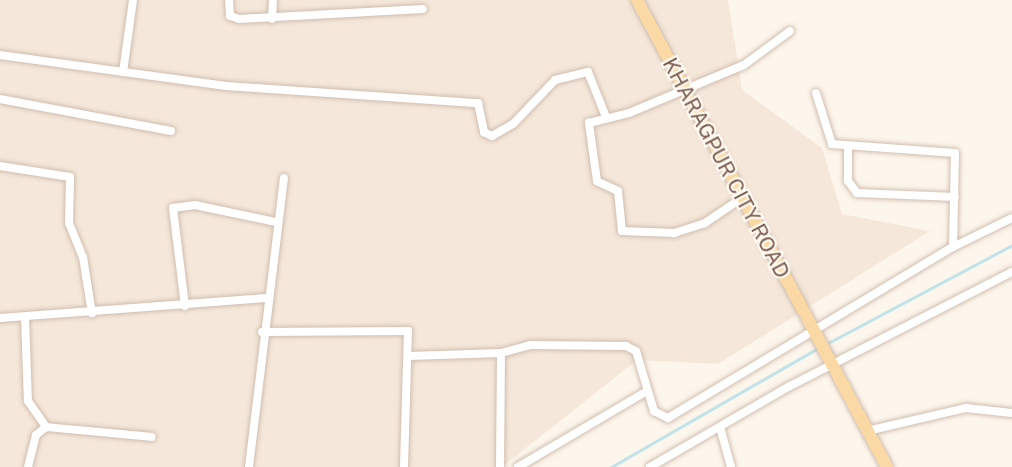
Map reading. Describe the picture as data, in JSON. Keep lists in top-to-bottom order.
{
  "streets": {
    "main road": ["KHARAGPUR CITY ROAD"]
  }
}
